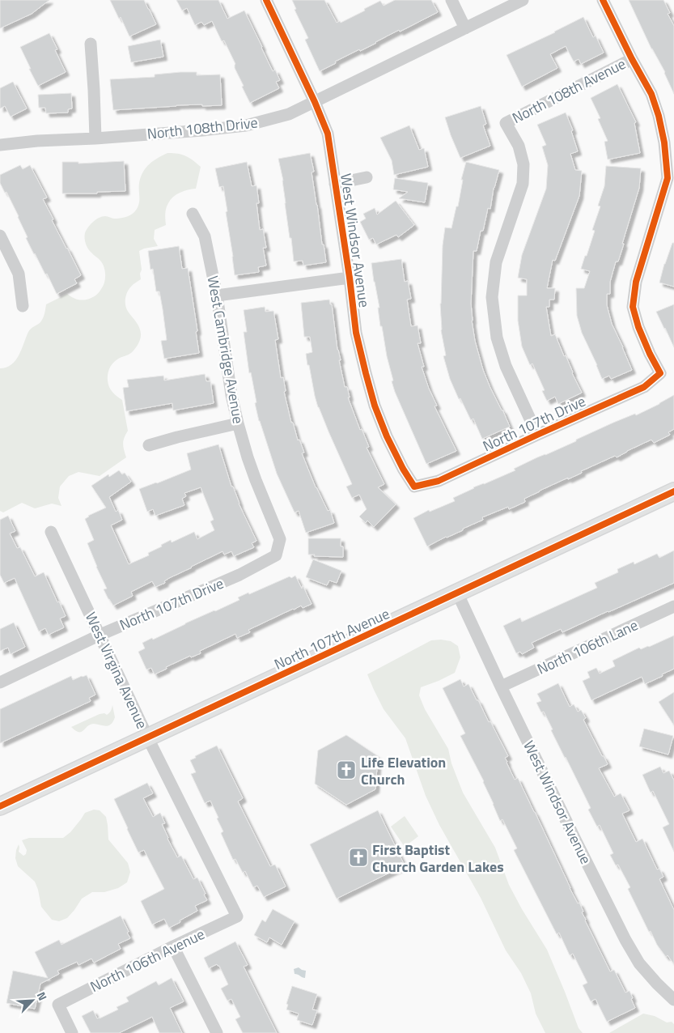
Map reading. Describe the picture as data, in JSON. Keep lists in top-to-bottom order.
{
  "streets": {
    "main road": ["North 107th Avenue"],
    "street": [
      "North 108th Avenue",
      "North 108th Drive",
      "West Windsor Avenue",
      "West Cambridge Avenue",
      "North 107th Drive",
      "North 106th Lane",
      "West Virgina Avenue",
      "North 106th Avenue"
    ]
  },
  "crossings": [
    ["North 108th Avenue", "North 107th Drive"],
    ["North 108th Drive", "West Windsor Avenue"],
    ["West Windsor Avenue", "North 107th Drive"],
    ["West Windsor Avenue", "North 107th Avenue"],
    ["West Windsor Avenue", "North 106th Lane"],
    ["West Cambridge Avenue", "North 107th Drive"],
    ["North 107th Drive", "West Virgina Avenue"],
    ["North 107th Avenue", "West Virgina Avenue"],
    ["West Virgina Avenue", "North 106th Avenue"]
  ],
  "places": {
    "church": ["Life Elevation Church", "First Baptist Church Garden Lakes"]
  },
  "north": "top right"
}
